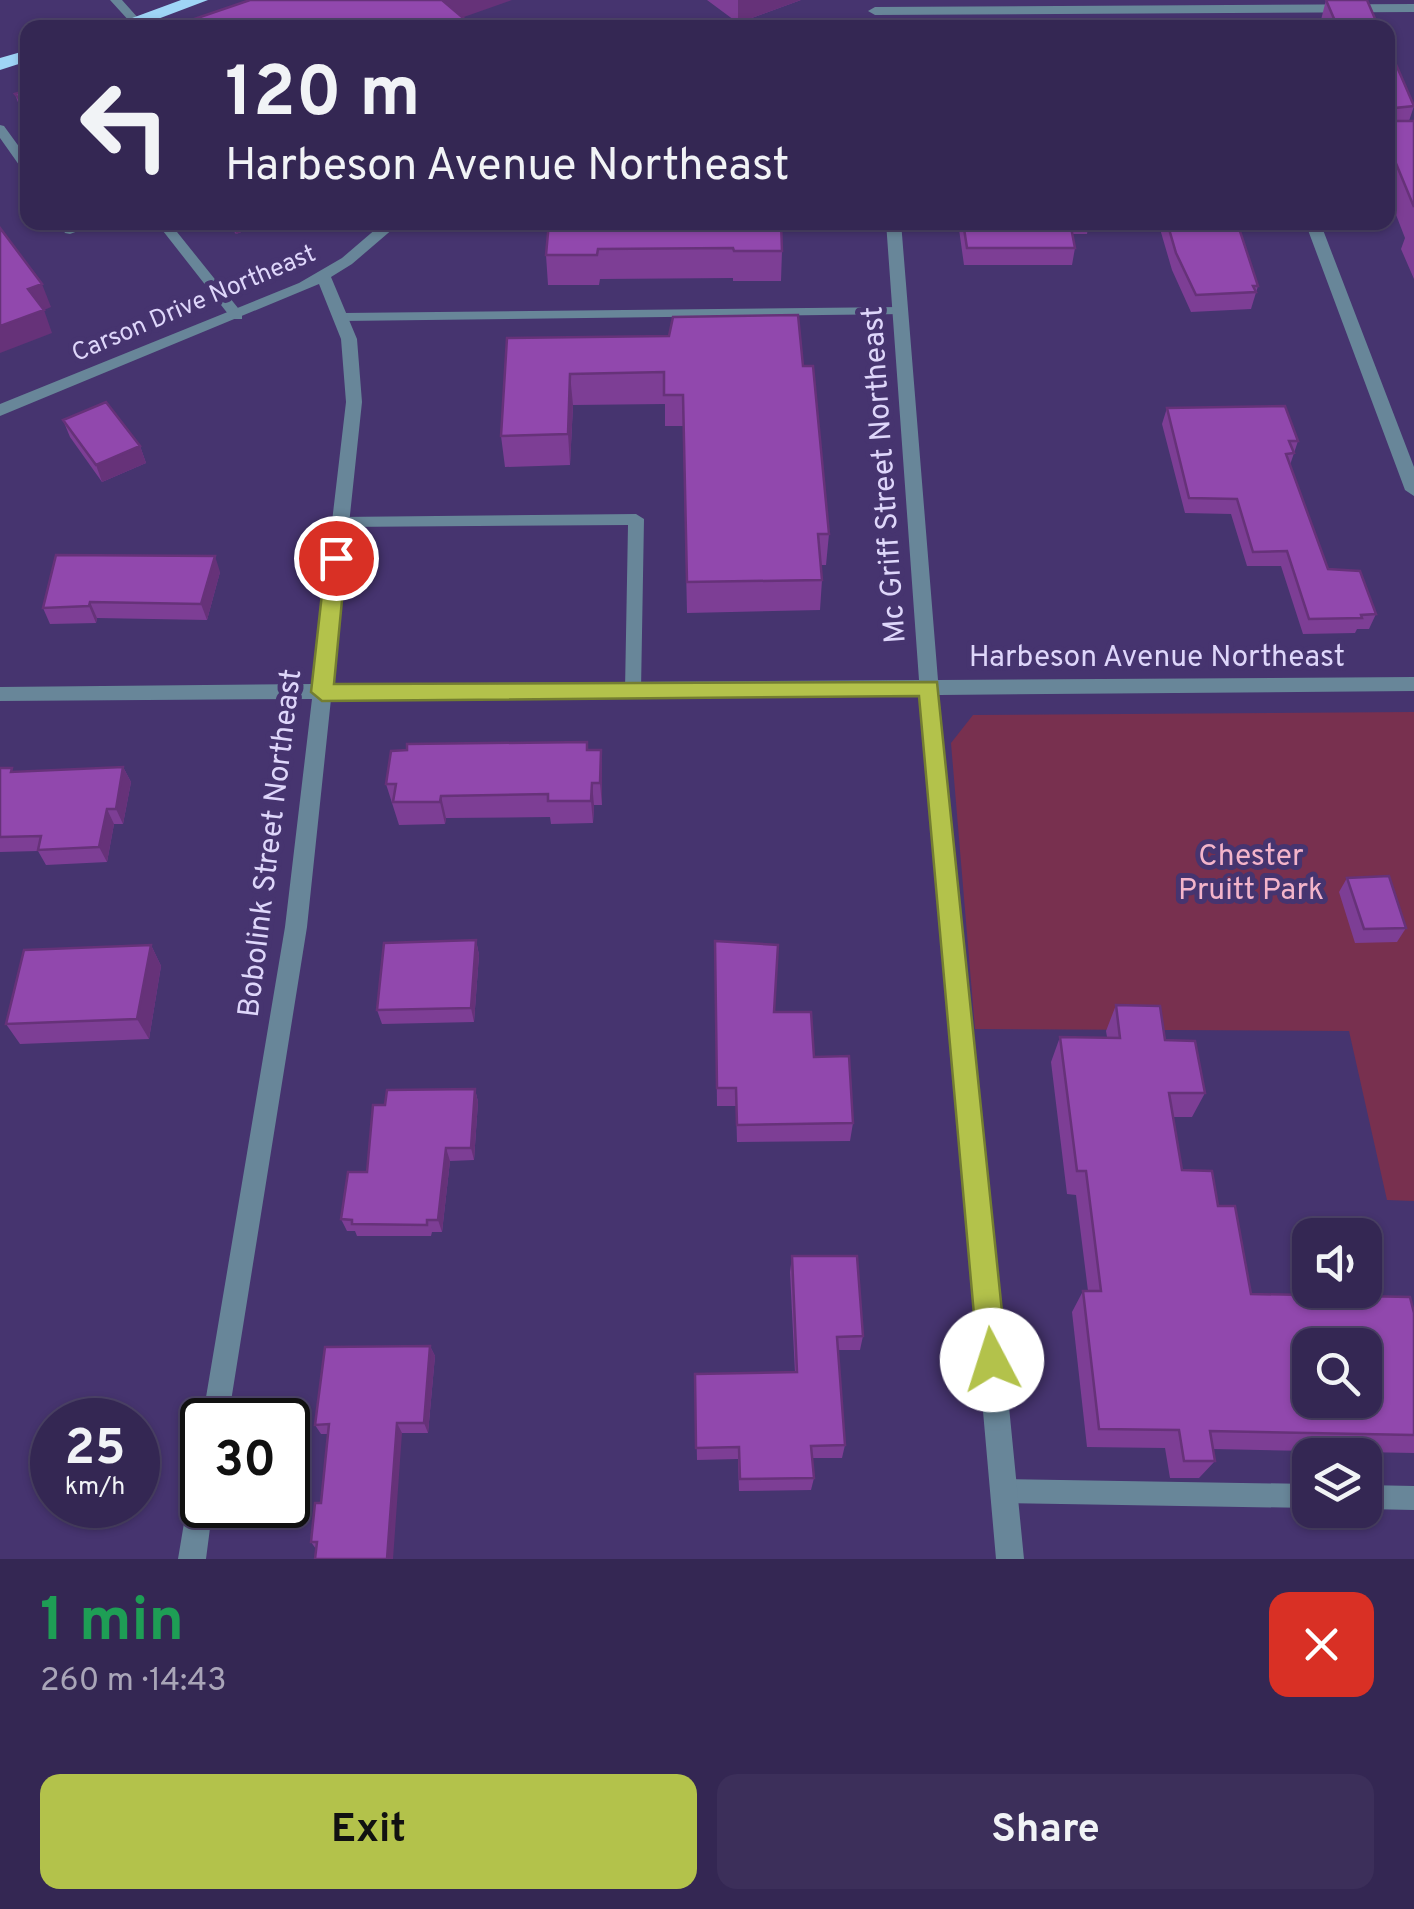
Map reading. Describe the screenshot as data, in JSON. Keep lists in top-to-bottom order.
{
  "streets": {
    "street": [
      "Carson Drive Northeast",
      "Mc Griff Street Northeast",
      "Harbeson Avenue Northeast",
      "Bobolink Street Northeast"
    ]
  },
  "crossings": [
    ["Carson Drive Northeast", "Bobolink Street Northeast"],
    ["Mc Griff Street Northeast", "Harbeson Avenue Northeast"],
    ["Harbeson Avenue Northeast", "Bobolink Street Northeast"]
  ],
  "parks": ["Chester Pruitt Park"],
  "page": {
    "turn": ["120 m", "Harbeson Avenue Northeast"],
    "speed": "25 km/h",
    "limit": "30",
    "heading": ["1 min", "260 m · 14:43"],
    "buttons": ["Exit", "Share"]
  }
}
